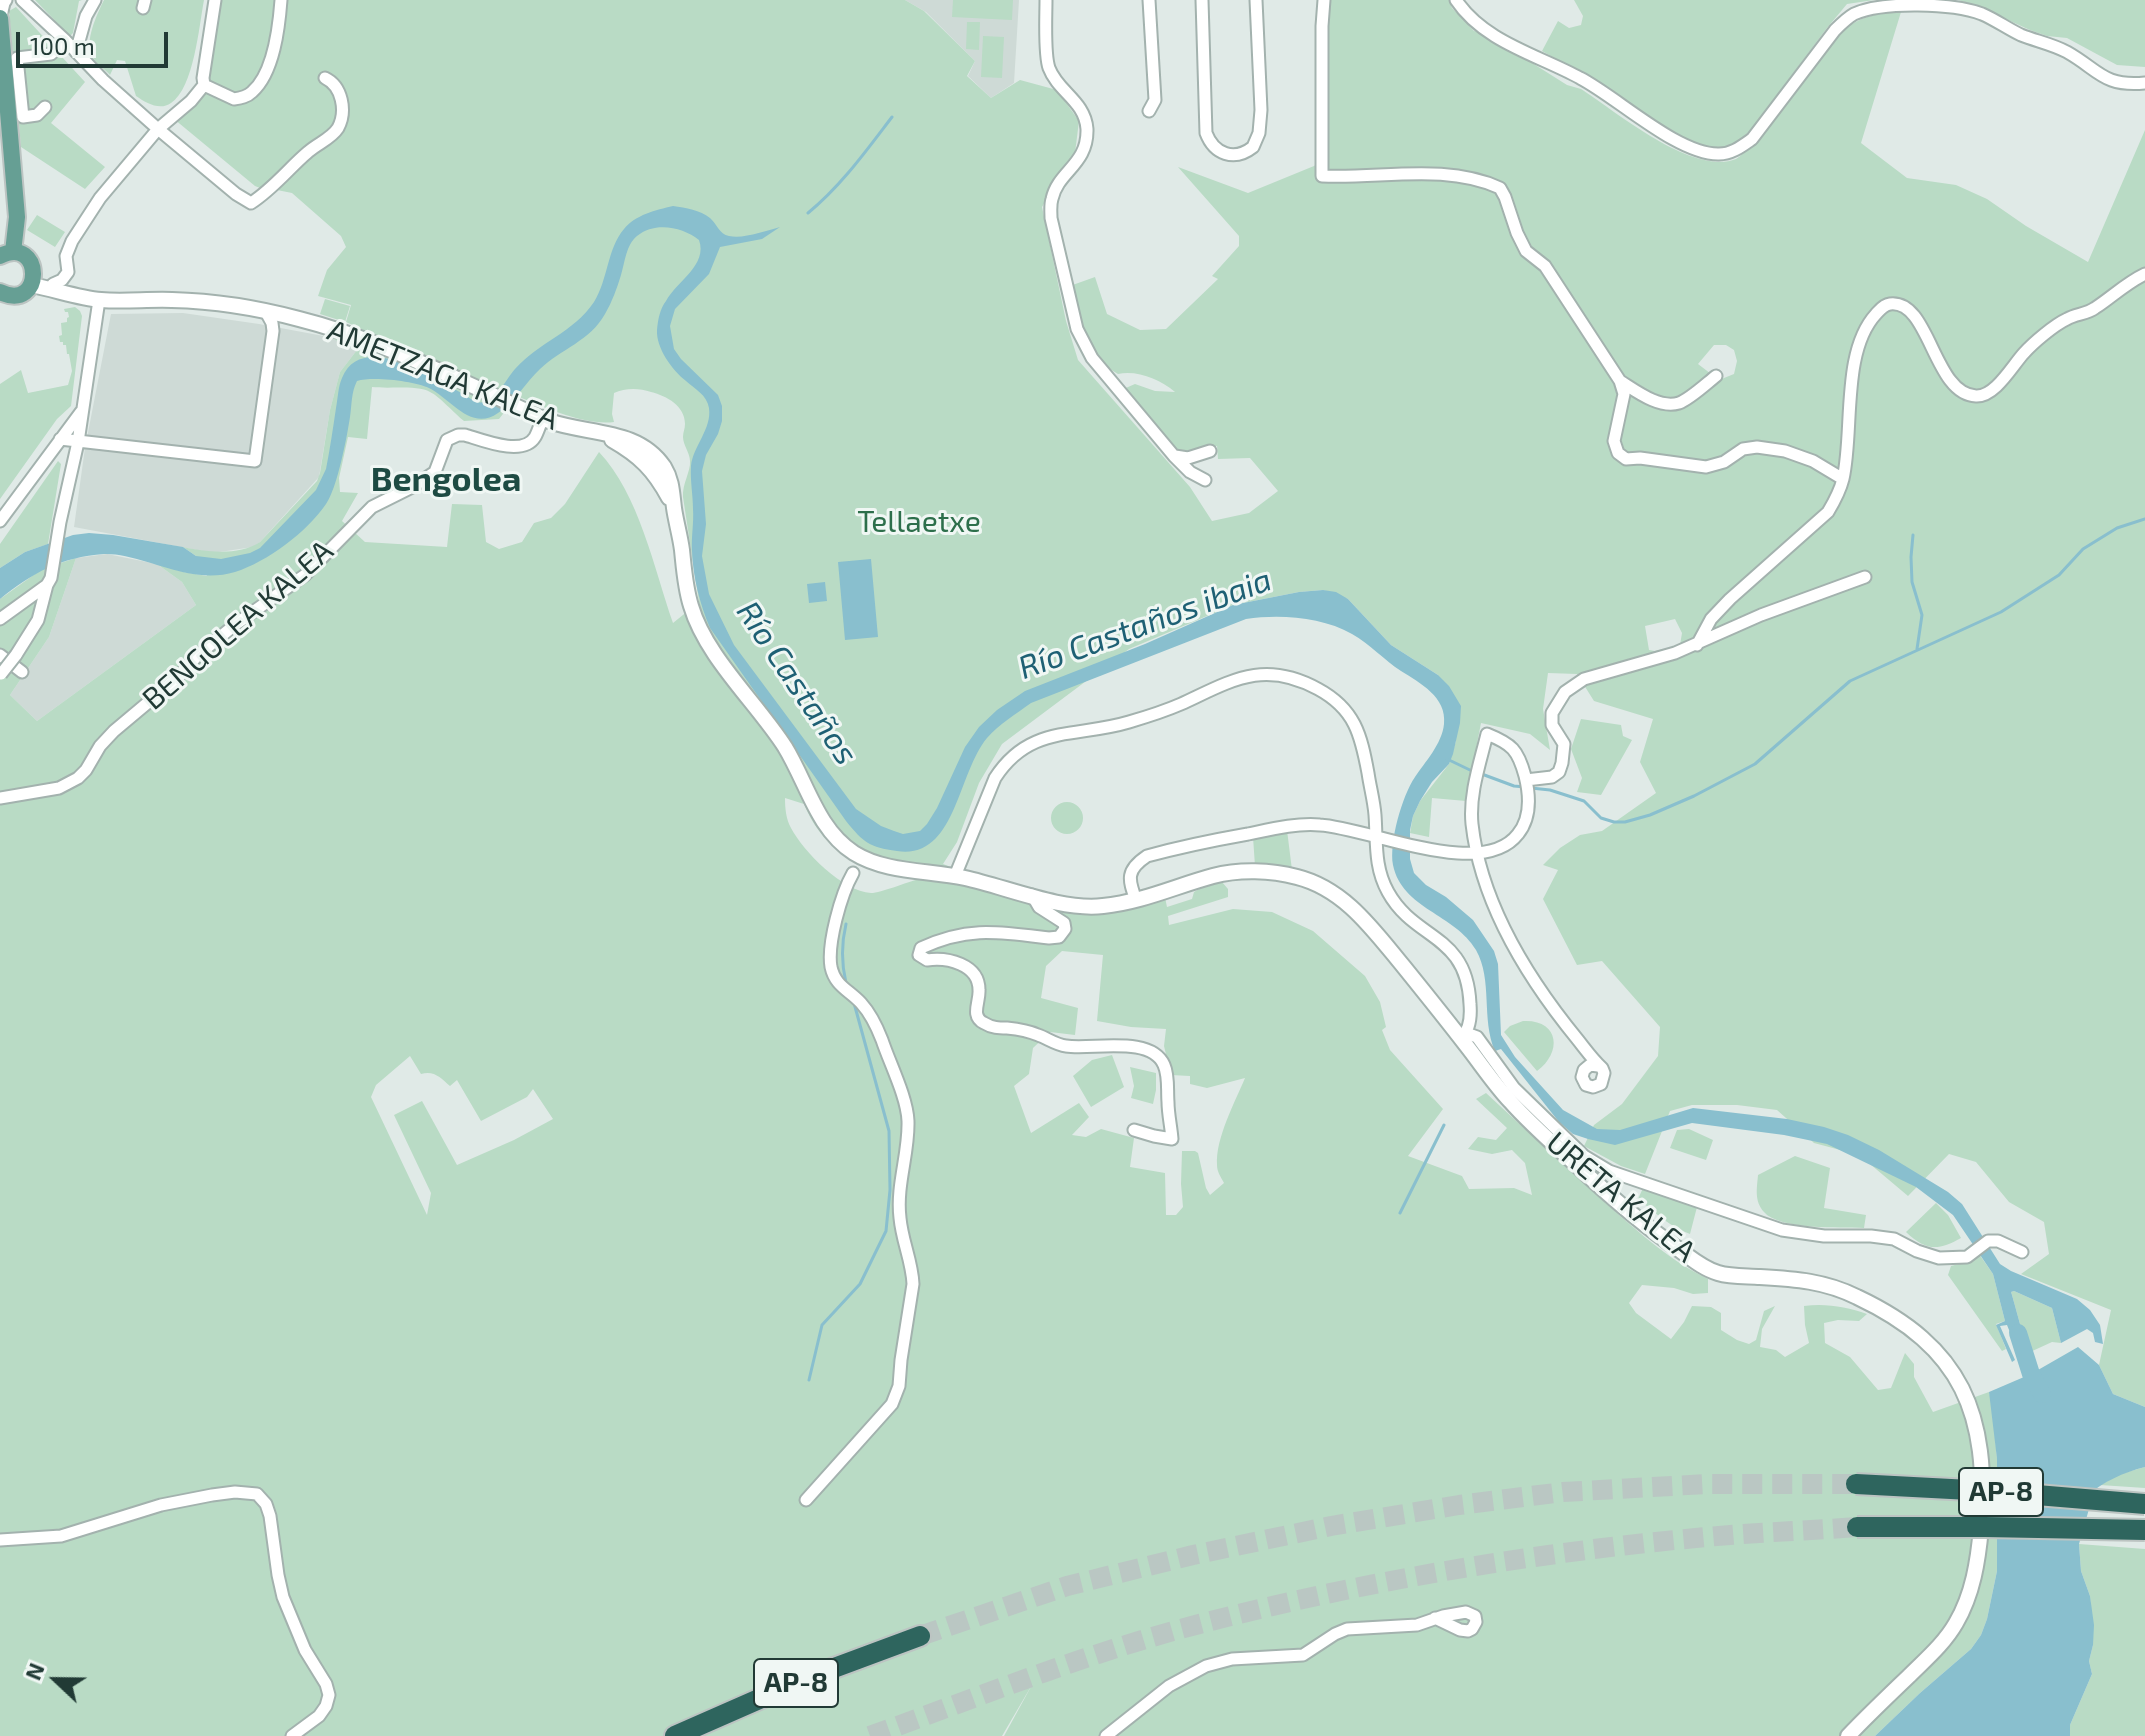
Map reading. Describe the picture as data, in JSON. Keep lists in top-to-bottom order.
{
  "streets": {
    "highway": ["AP-8"],
    "street": ["AMETZAGA KALEA", "BENGOLEA KALEA", "URETA KALEA"]
  },
  "crossings": [
    ["AMETZAGA KALEA", "BENGOLEA KALEA"]
  ],
  "districts": ["Bengolea"],
  "water": ["Río Castaños ibaia", "Río Castaños"],
  "parks": ["Tellaetxe"],
  "scale_bar": "100 m",
  "north": "left"
}
